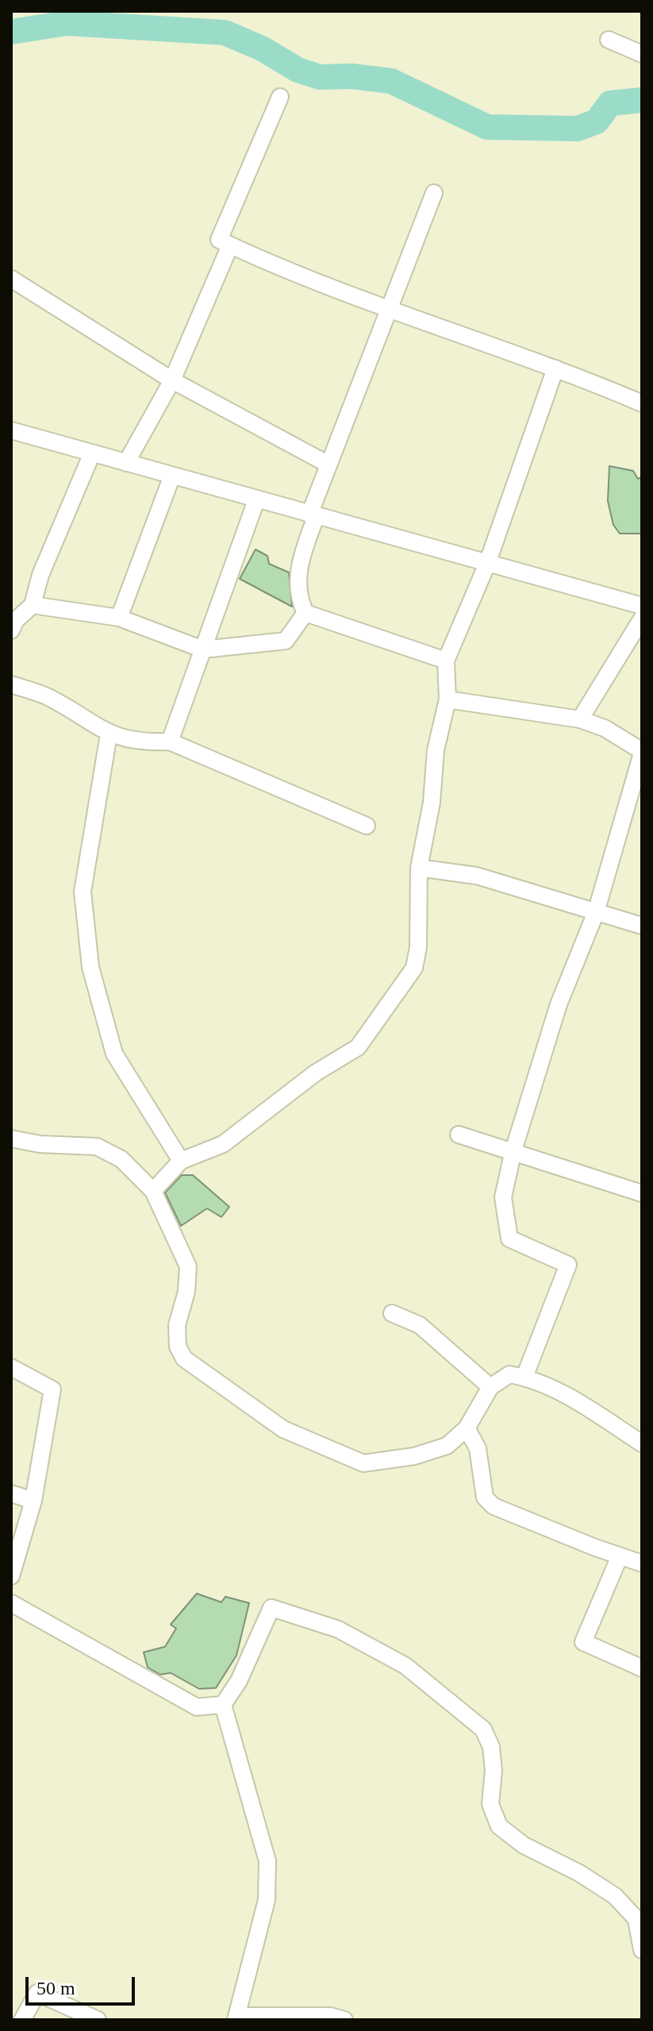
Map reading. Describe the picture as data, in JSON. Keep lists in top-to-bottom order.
{
  "scale_bar": "50 m"
}
